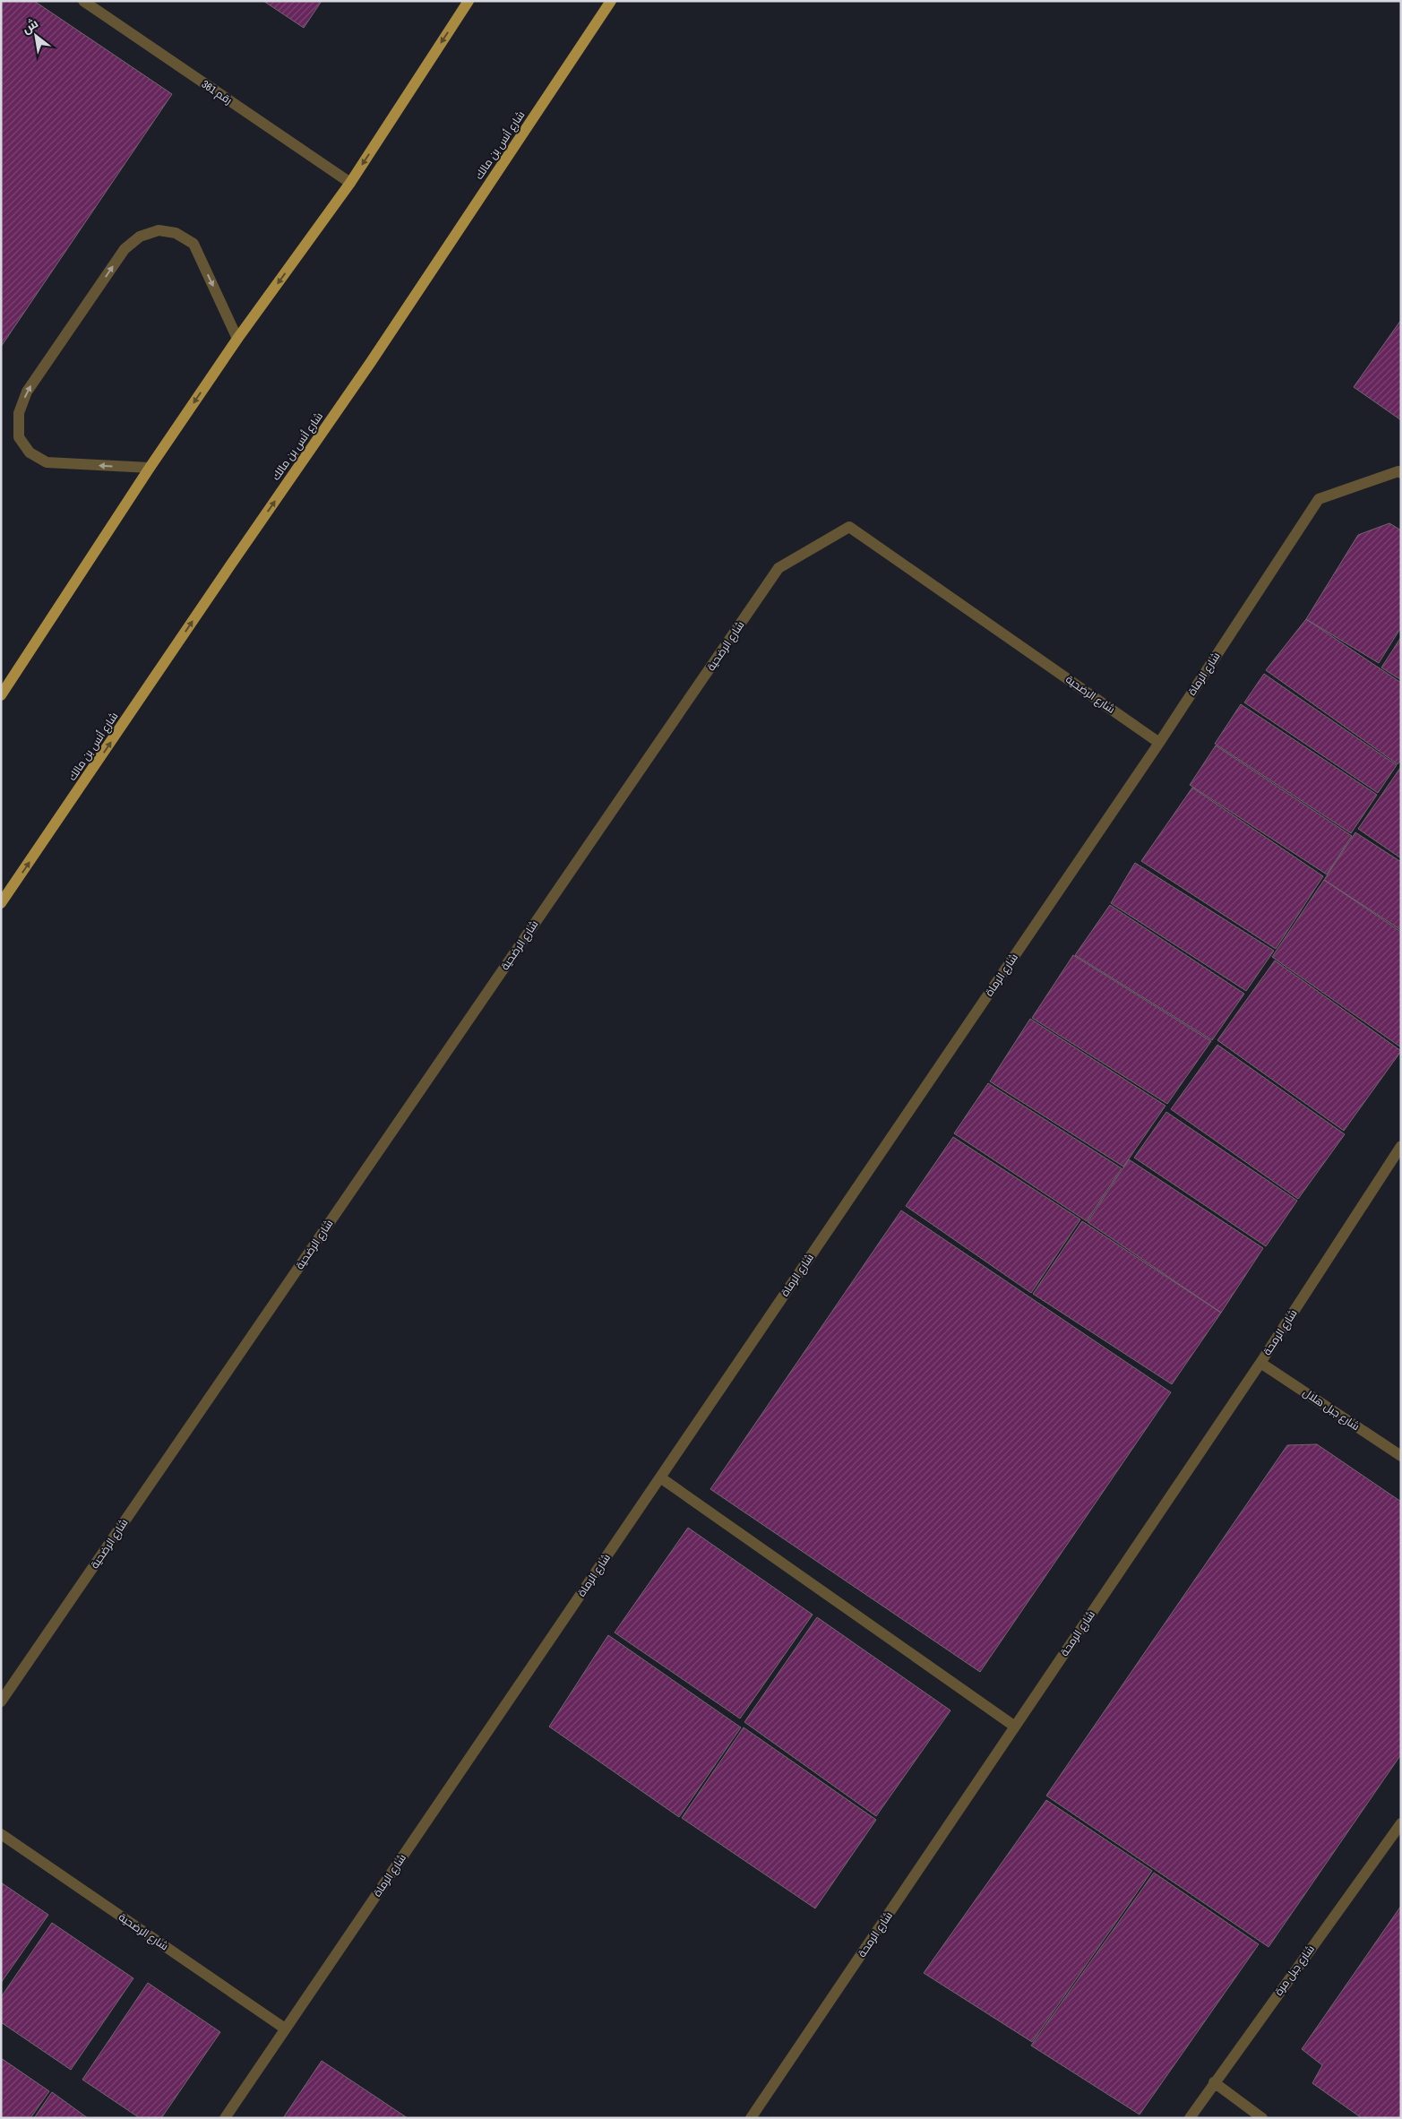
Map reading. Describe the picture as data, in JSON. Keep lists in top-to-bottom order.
{
  "streets": {
    "main road": ["شارع أنس بن مالك"],
    "street": [
      "رقم 361",
      "شارع الرضحية",
      "شارع الرماة",
      "شارع الرمحة",
      "شارع جبل هلال",
      "شارع جبل مرة"
    ]
  },
  "crossings": [
    ["شارع الرضحية", "شارع الرماة"],
    ["شارع الرمحة", "شارع جبل هلال"]
  ],
  "one_way": ["شارع أنس بن مالك"],
  "north": "top left"
}
